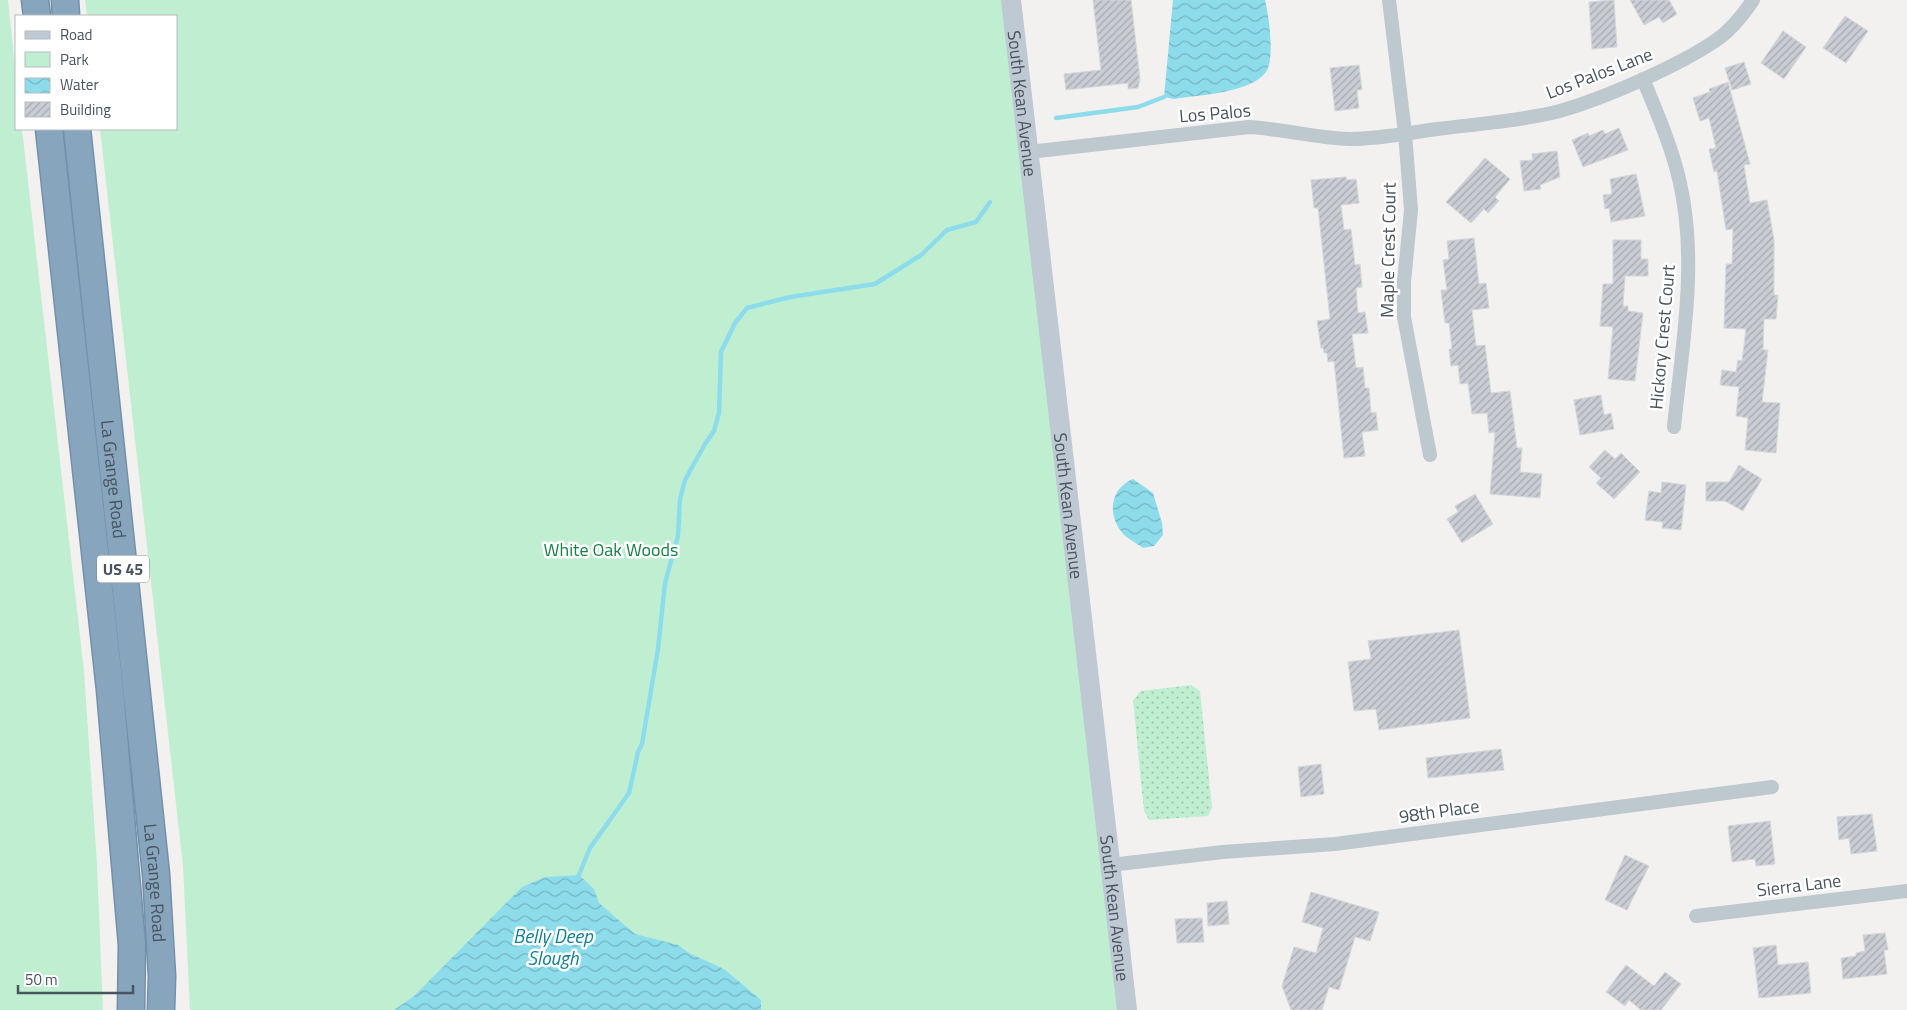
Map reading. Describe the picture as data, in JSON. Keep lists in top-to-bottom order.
{
  "streets": {
    "highway": ["La Grange Road", "US 45"],
    "street": [
      "Los Palos Lane",
      "South Kean Avenue",
      "Los Palos",
      "Maple Crest Court",
      "Hickory Crest Court",
      "98th Place",
      "Sierra Lane"
    ]
  },
  "crossings": [
    ["Los Palos Lane", "Los Palos"],
    ["Los Palos Lane", "Maple Crest Court"],
    ["Los Palos Lane", "Hickory Crest Court"],
    ["South Kean Avenue", "Los Palos"],
    ["South Kean Avenue", "98th Place"],
    ["Los Palos", "Maple Crest Court"]
  ],
  "water": ["Belly Deep Slough"],
  "parks": ["White Oak Woods"],
  "legend": [
    "Road",
    "Park",
    "Water",
    "Building"
  ],
  "scale_bar": "50 m"
}
